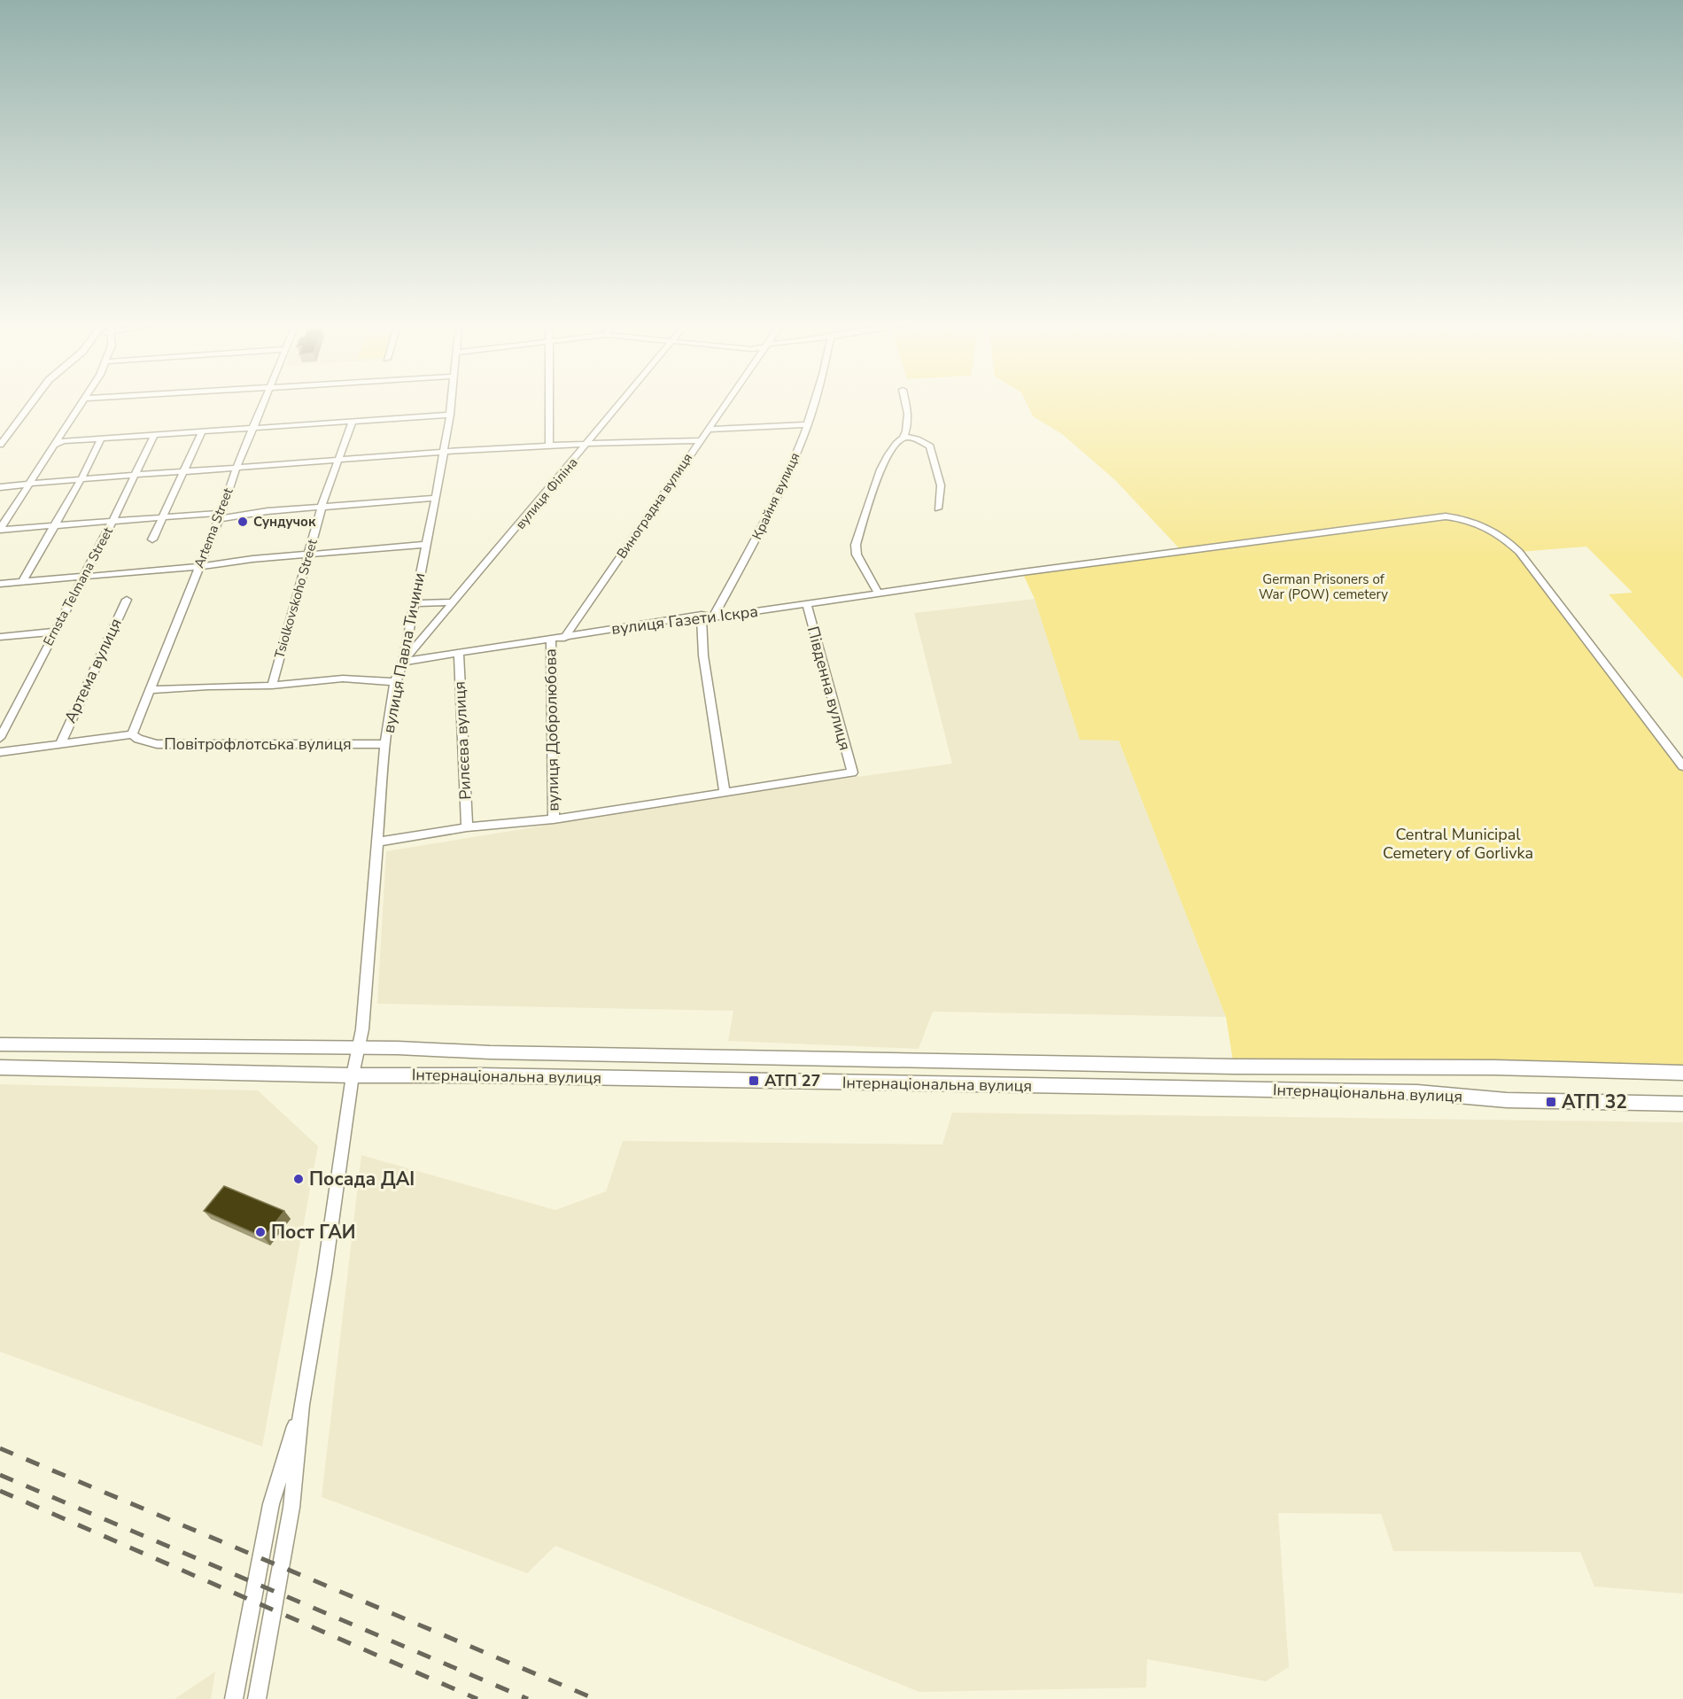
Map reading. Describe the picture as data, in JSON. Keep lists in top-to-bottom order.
{
  "streets": {
    "main road": ["Інтернаціональна вулиця"],
    "street": [
      "вулиця Філіна",
      "Крайня вулиця",
      "Виноградна вулиця",
      "Artema Street",
      "Ernsta Telmana Street",
      "Tsiolkovskoho Street",
      "вулиця Газети Іскра",
      "вулиця Павла Тичини",
      "Артема вулиця",
      "Південна вулиця",
      "вулиця Добролюбова",
      "Рилєєва вулиця",
      "Повітрофлотська вулиця"
    ]
  },
  "crossings": [
    ["вулиця Філіна", "вулиця Газети Іскра"],
    ["вулиця Філіна", "вулиця Павла Тичини"],
    ["Крайня вулиця", "вулиця Газети Іскра"],
    ["Виноградна вулиця", "вулиця Газети Іскра"],
    ["Artema Street", "Повітрофлотська вулиця"],
    ["вулиця Газети Іскра", "вулиця Павла Тичини"],
    ["вулиця Газети Іскра", "Південна вулиця"],
    ["вулиця Газети Іскра", "вулиця Добролюбова"],
    ["вулиця Газети Іскра", "Рилєєва вулиця"],
    ["вулиця Павла Тичини", "Повітрофлотська вулиця"],
    ["вулиця Павла Тичини", "Інтернаціональна вулиця"]
  ],
  "parks": ["German Prisoners of War (POW) cemetery", "Central Municipal Cemetery of Gorlivka"],
  "places": {
    "other": ["Сундучок", "Посада ДАІ", "Пост ГАИ"],
    "transit": ["АТП 27", "АТП 32"]
  }
}
